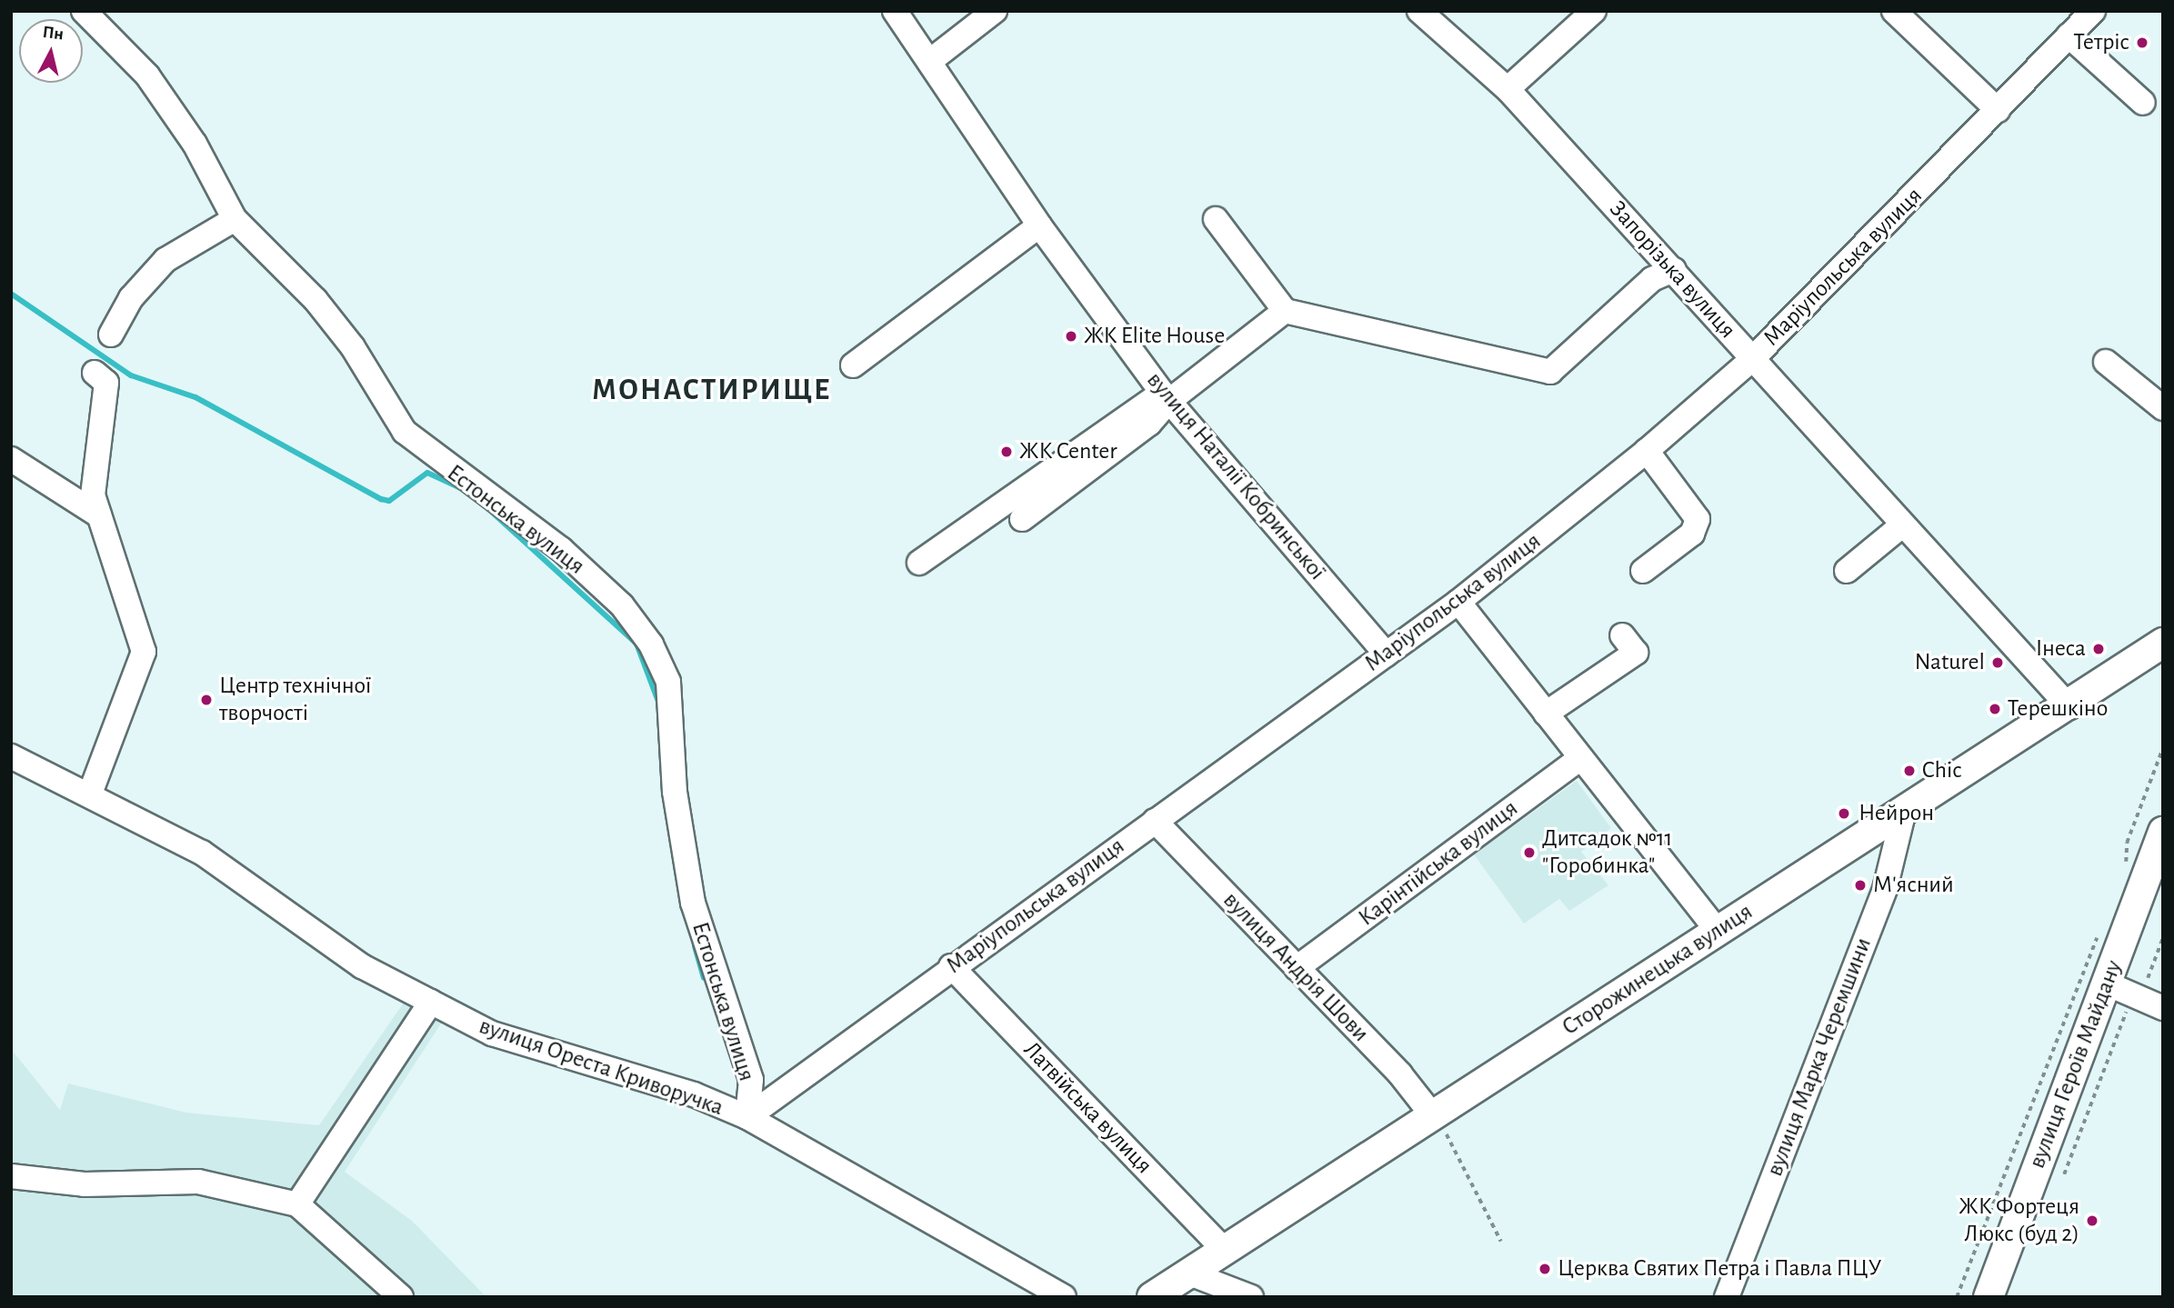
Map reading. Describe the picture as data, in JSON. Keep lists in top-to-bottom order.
{
  "streets": {
    "main road": ["Сторожинецька вулиця", "вулиця Героїв Майдану"],
    "street": [
      "Маріупольська вулиця",
      "Запорізька вулиця",
      "вулиця Наталії Кобринської",
      "Естонська вулиця",
      "Карінтійська вулиця",
      "вулиця Андрія Шови",
      "вулиця Марка Черемшини",
      "вулиця Ореста Криворучка",
      "Латвійська вулиця"
    ]
  },
  "crossings": [
    ["Маріупольська вулиця", "Запорізька вулиця"],
    ["Маріупольська вулиця", "вулиця Наталії Кобринської"],
    ["Маріупольська вулиця", "Естонська вулиця"],
    ["Маріупольська вулиця", "вулиця Андрія Шови"],
    ["Маріупольська вулиця", "вулиця Ореста Криворучка"],
    ["Маріупольська вулиця", "Латвійська вулиця"],
    ["Запорізька вулиця", "Сторожинецька вулиця"],
    ["Естонська вулиця", "вулиця Ореста Криворучка"],
    ["Карінтійська вулиця", "вулиця Андрія Шови"],
    ["вулиця Андрія Шови", "Сторожинецька вулиця"],
    ["Сторожинецька вулиця", "вулиця Марка Черемшини"],
    ["Сторожинецька вулиця", "Латвійська вулиця"]
  ],
  "districts": ["МОНАСТИРИЩЕ"],
  "places": [
    "Тетріс",
    "ЖК Elite House",
    "ЖК Center",
    "Інеса",
    "Naturel",
    "Центр технічної творчості",
    "Терешкіно",
    "Chic",
    "Нейрон",
    "Дитсадок №11 \"Горобинка\"",
    "М'ясний",
    "ЖК Фортеця Люкс (буд 2)",
    "Церква Святих Петра і Павла ПЦУ"
  ],
  "north": "top"
}
